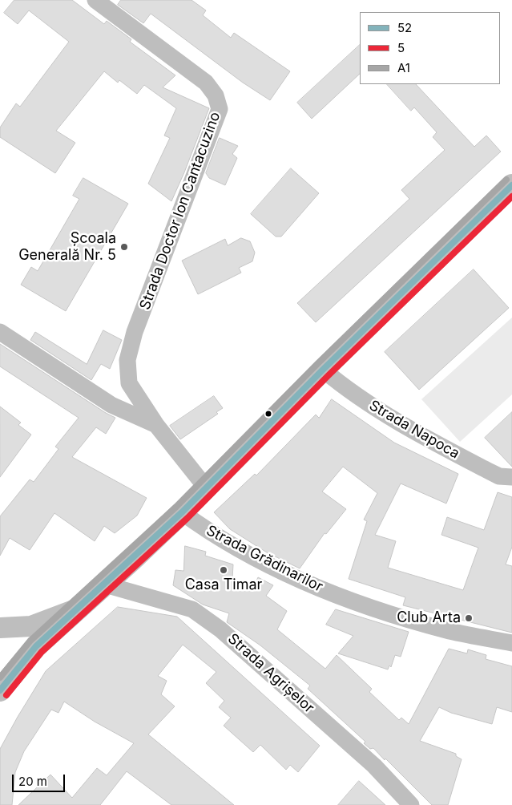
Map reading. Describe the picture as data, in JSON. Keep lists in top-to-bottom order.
{
  "streets": {
    "street": [
      "Strada Doctor Ion Cantacuzino",
      "Strada Napoca",
      "Strada Grădinarilor",
      "Strada Agrișelor"
    ]
  },
  "places": ["Școala Generală Nr. 5", "Casa Timar", "Club Arta"],
  "lines": ["transit line A1", "transit line 52", "transit line 5"],
  "legend": ["52", "5", "A1"],
  "scale_bar": "20 m"
}
